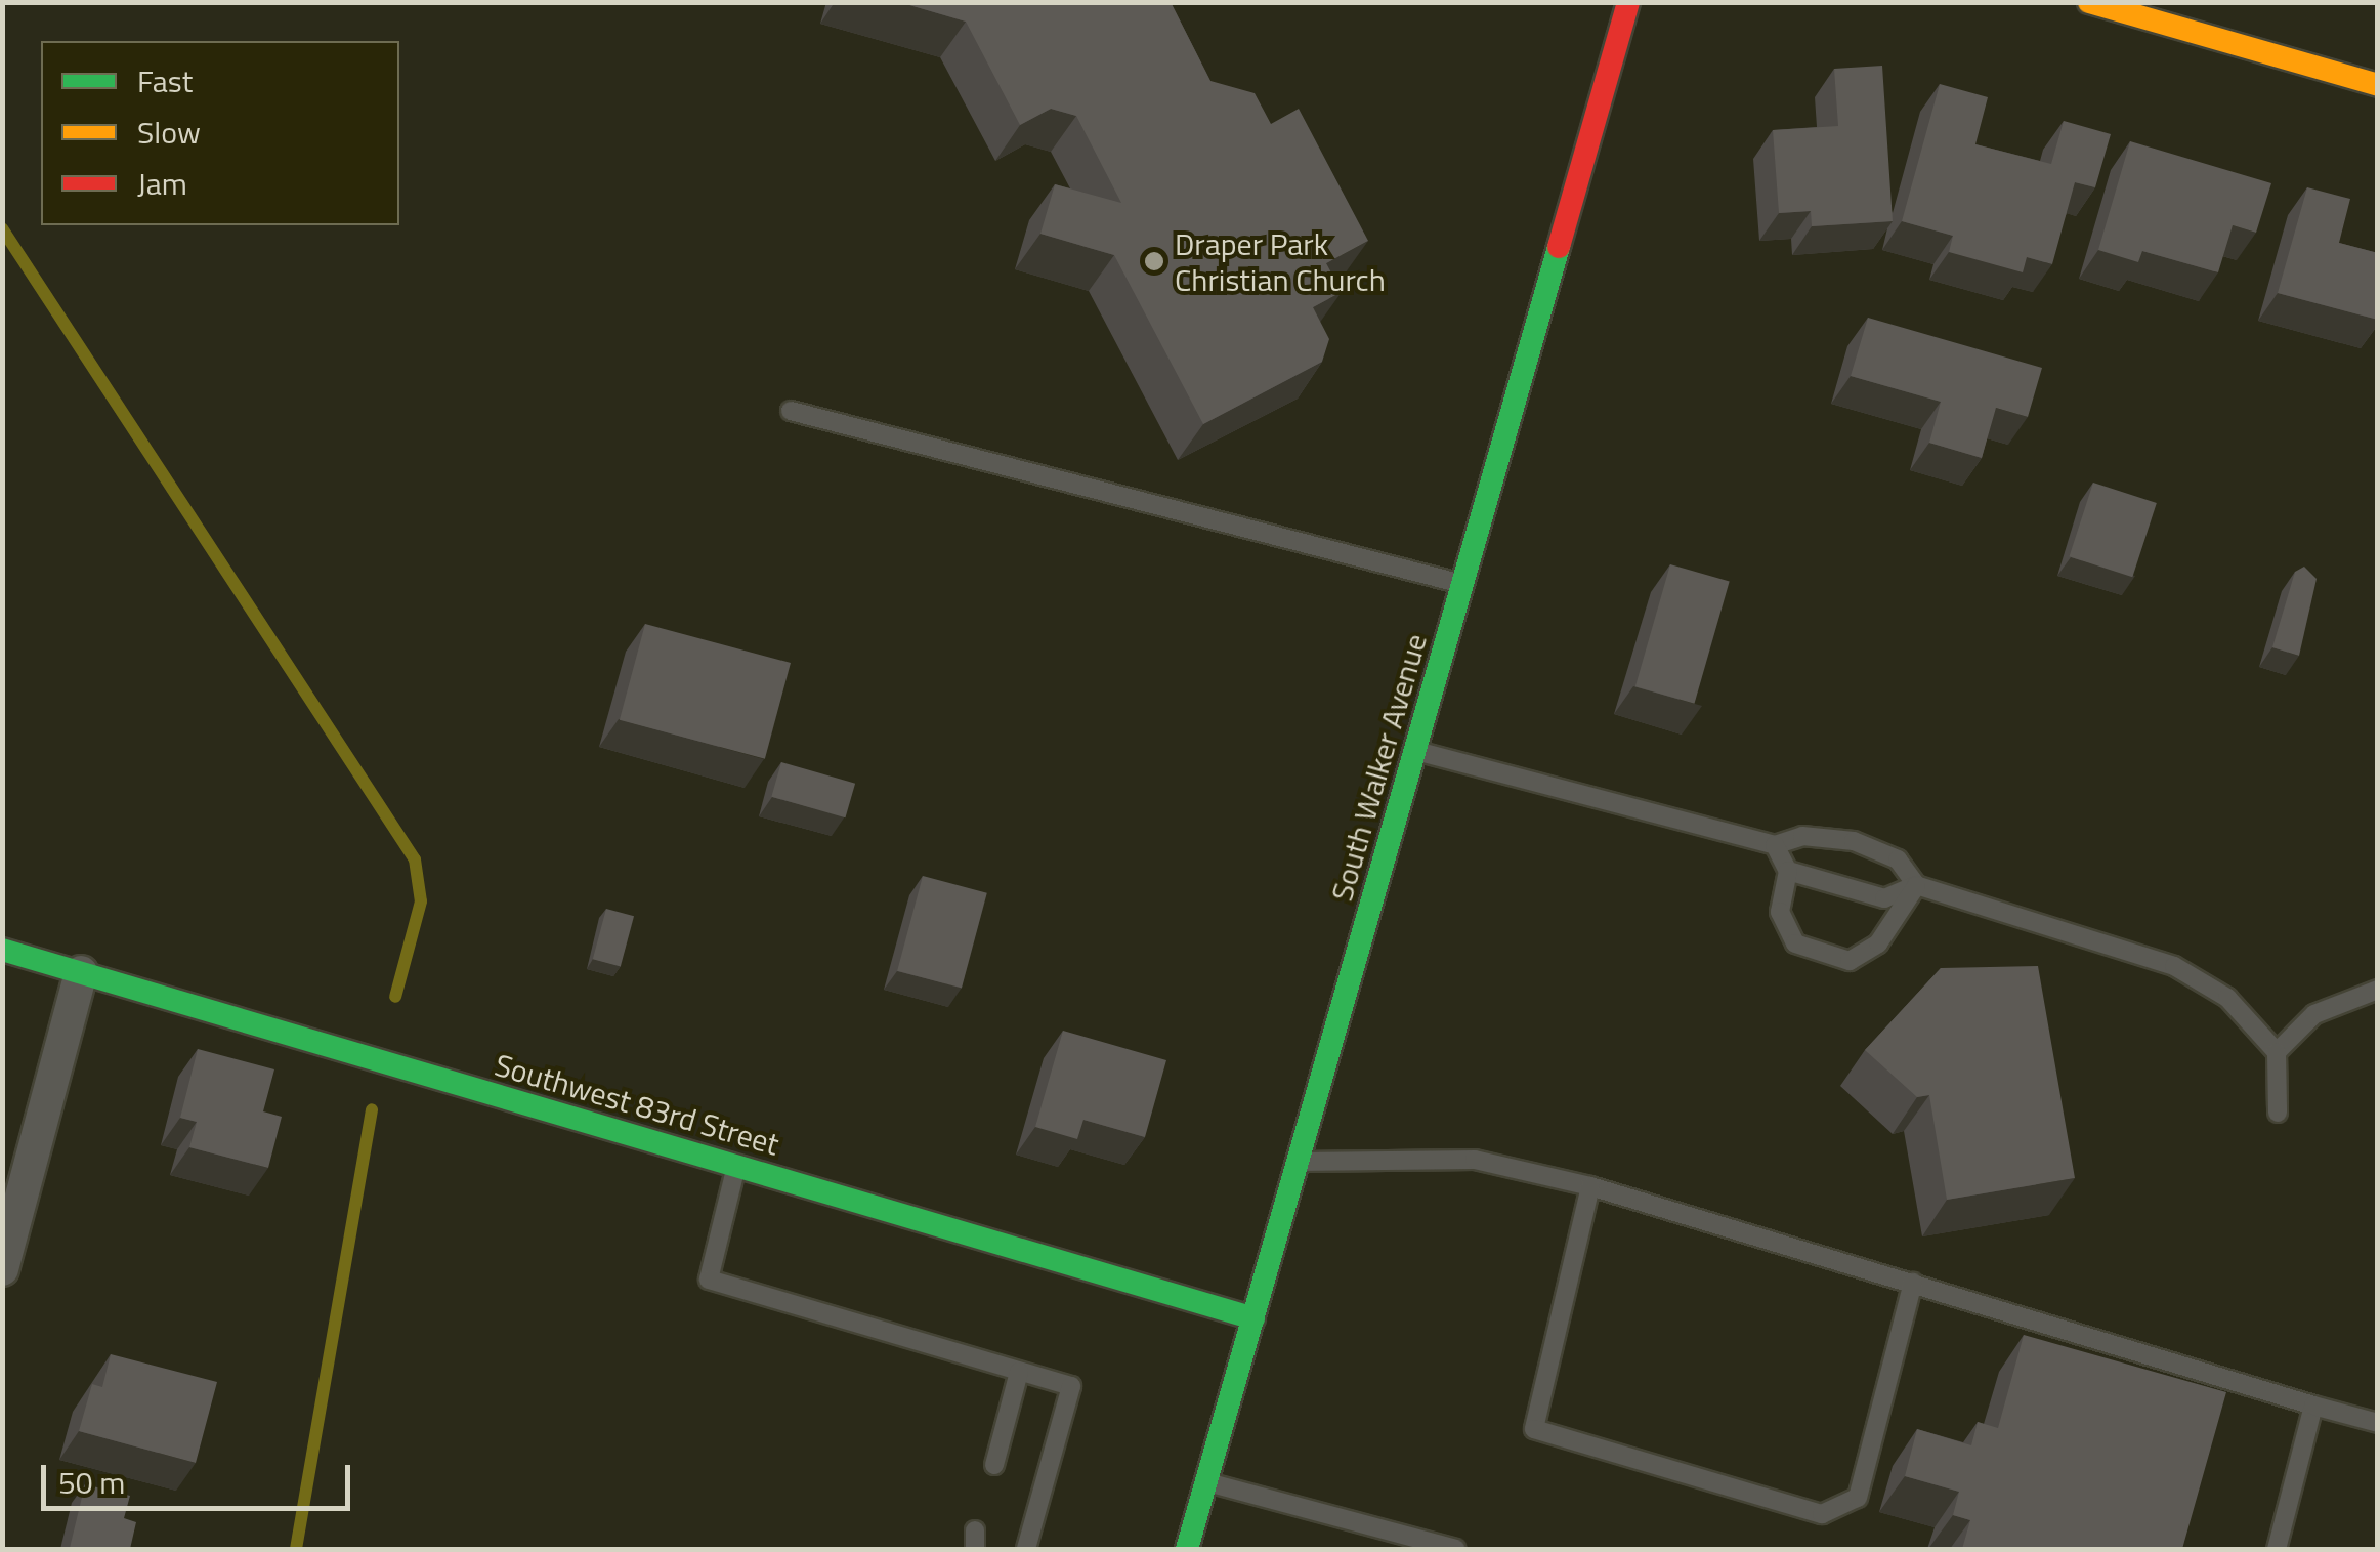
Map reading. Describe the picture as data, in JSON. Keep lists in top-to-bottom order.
{
  "streets": {
    "main road": ["South Walker Avenue", "Southwest 83rd Street"]
  },
  "crossings": [
    ["South Walker Avenue", "Southwest 83rd Street"]
  ],
  "places": ["Draper Park Christian Church"],
  "legend": ["Fast", "Slow", "Jam"],
  "scale_bar": "50 m"
}
